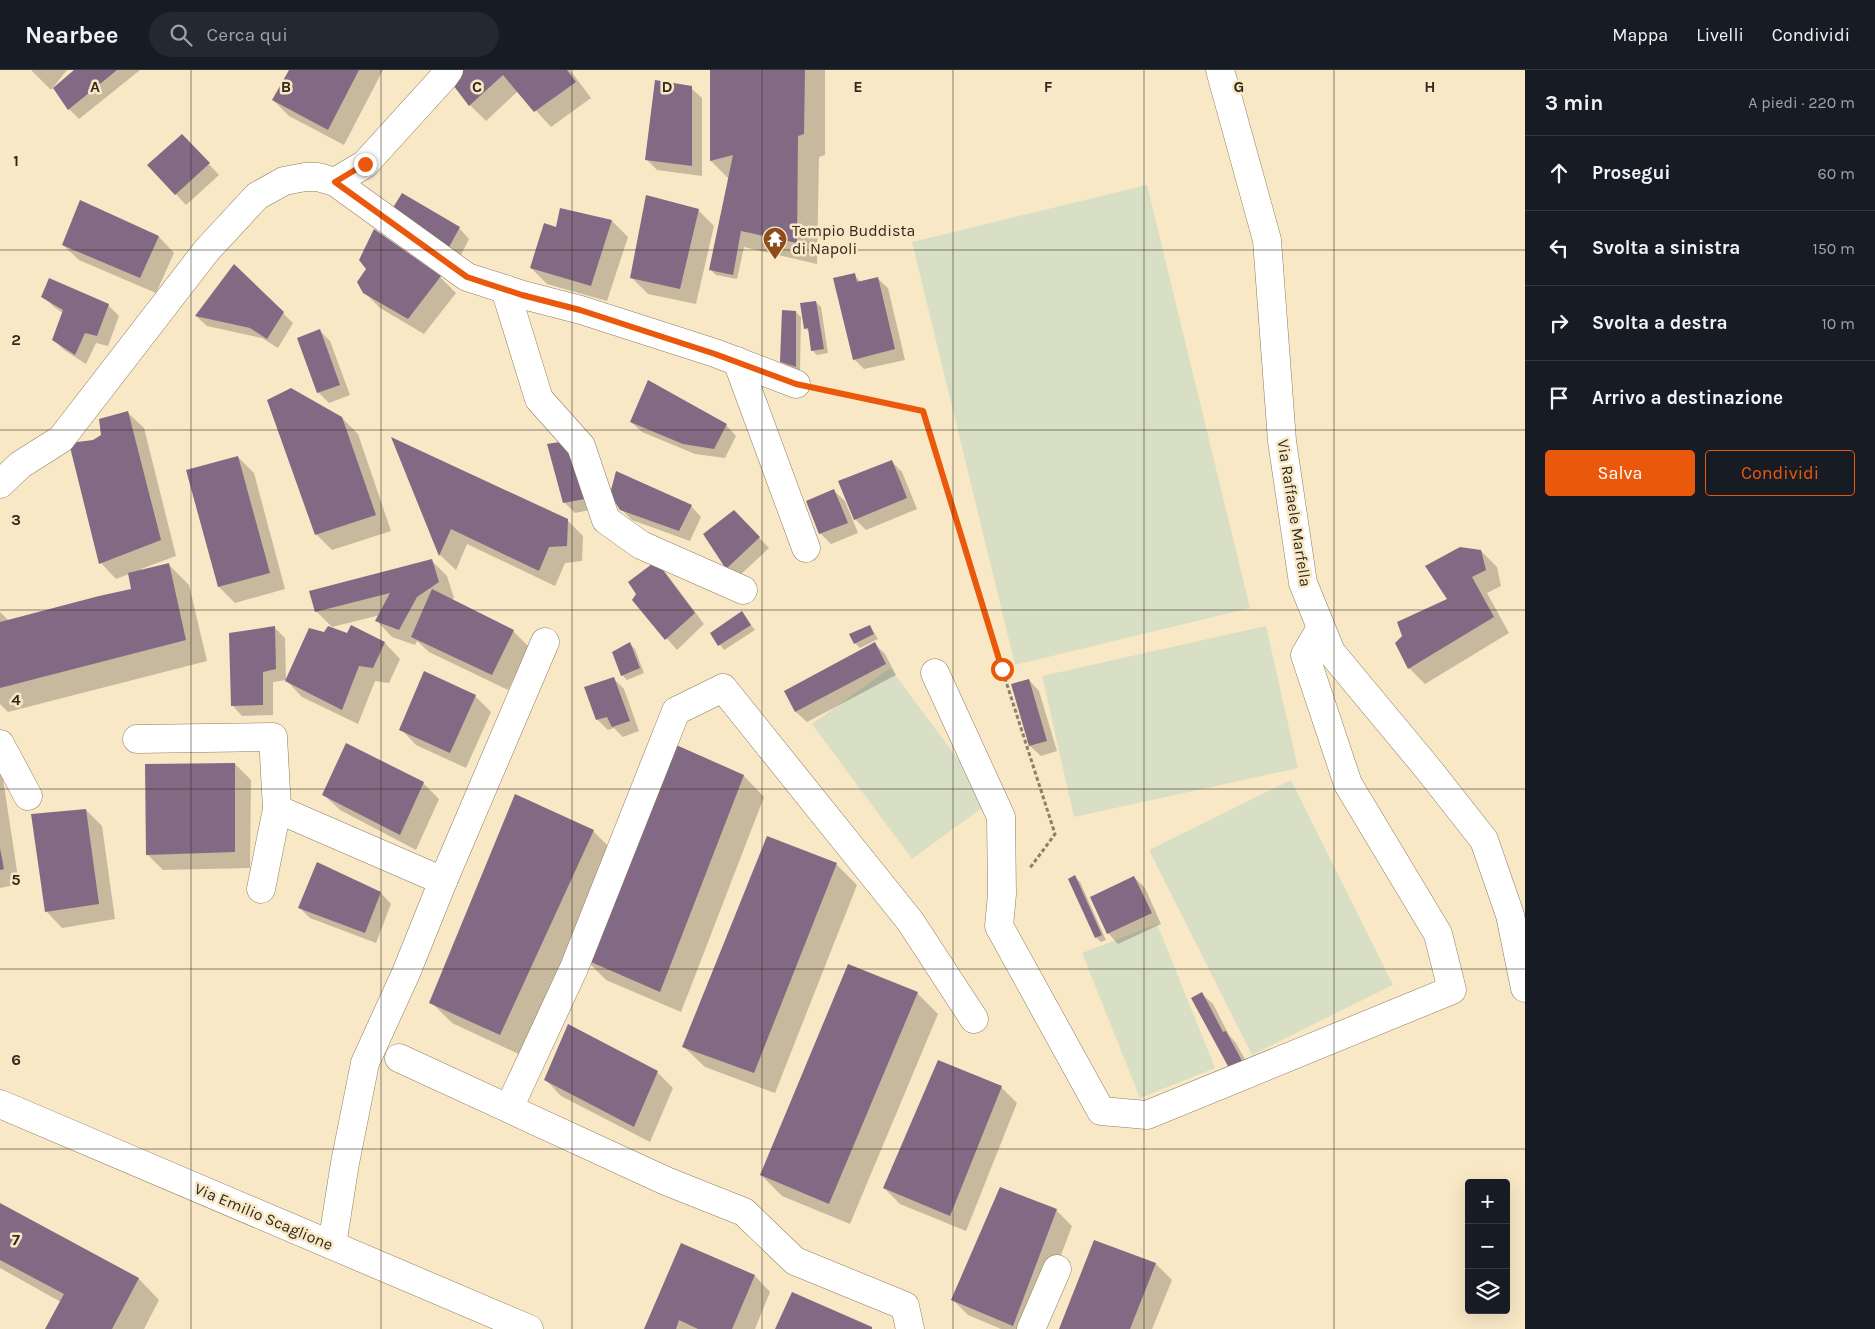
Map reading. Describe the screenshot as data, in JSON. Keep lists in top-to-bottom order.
{
  "streets": {
    "street": ["Via Raffaele Marfella", "Via Emilio Scaglione"]
  },
  "places": {
    "temple": ["Tempio Buddista di Napoli"]
  },
  "page": {
    "header": "Nearbee",
    "search": "Cerca qui",
    "nav": ["Mappa", "Livelli", "Condividi"],
    "heading": ["3 min", "A piedi · 220 m"],
    "list": [
      ["Prosegui", "60 m"],
      ["Svolta a sinistra", "150 m"],
      ["Svolta a destra", "10 m"],
      "Arrivo a destinazione"
    ],
    "buttons": ["Salva", "Condividi"],
    "map_buttons": ["+", "−"]
  },
  "grid": {
    "columns": [
      "A",
      "B",
      "C",
      "D",
      "E",
      "F",
      "G",
      "H"
    ],
    "rows": [
      "1",
      "2",
      "3",
      "4",
      "5",
      "6",
      "7"
    ]
  }
}
